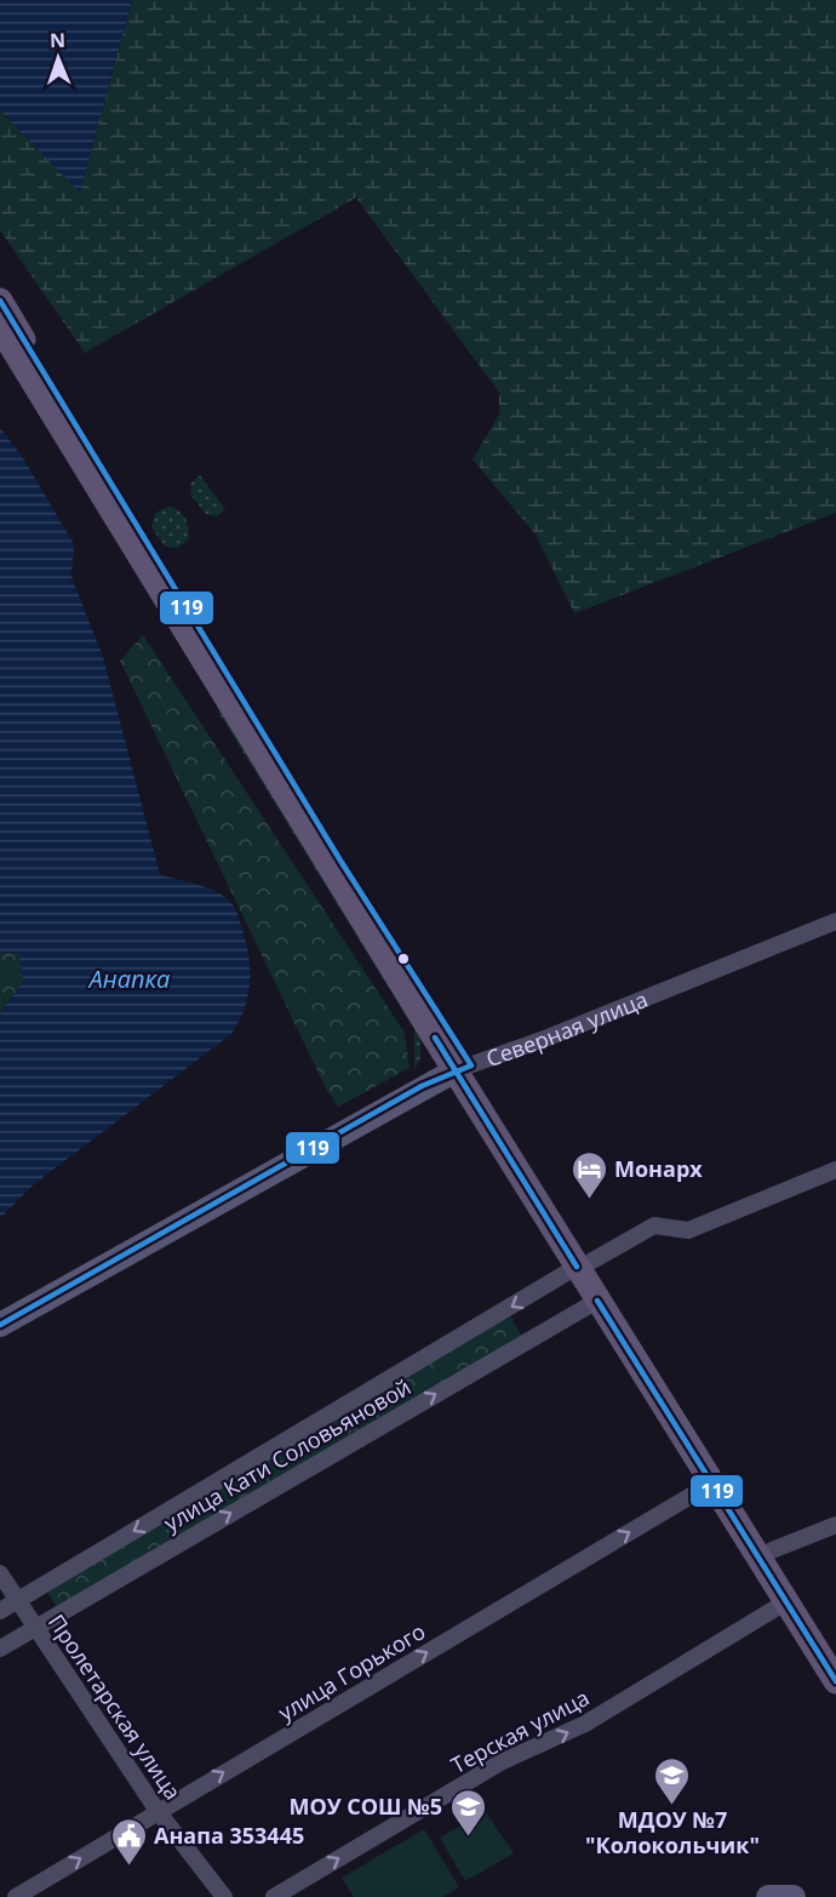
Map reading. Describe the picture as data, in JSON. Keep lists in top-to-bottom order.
{
  "streets": {
    "street": [
      "Северная улица",
      "улица Кати Соловьяновой",
      "улица Горького",
      "Пролетарская улица",
      "Терская улица"
    ]
  },
  "crossings": [
    ["улица Кати Соловьяновой", "Пролетарская улица"],
    ["улица Горького", "Пролетарская улица"]
  ],
  "one_way": ["улица Горького", "Терская улица"],
  "water": ["Анапка"],
  "places": {
    "hotel": ["Монарх"],
    "school or university": ["МДОУ №7 \"Колокольчик\"", "МОУ СОШ №5"],
    "public building": ["Анапа 353445"]
  },
  "lines": ["transit line 119"],
  "north": "top"
}
